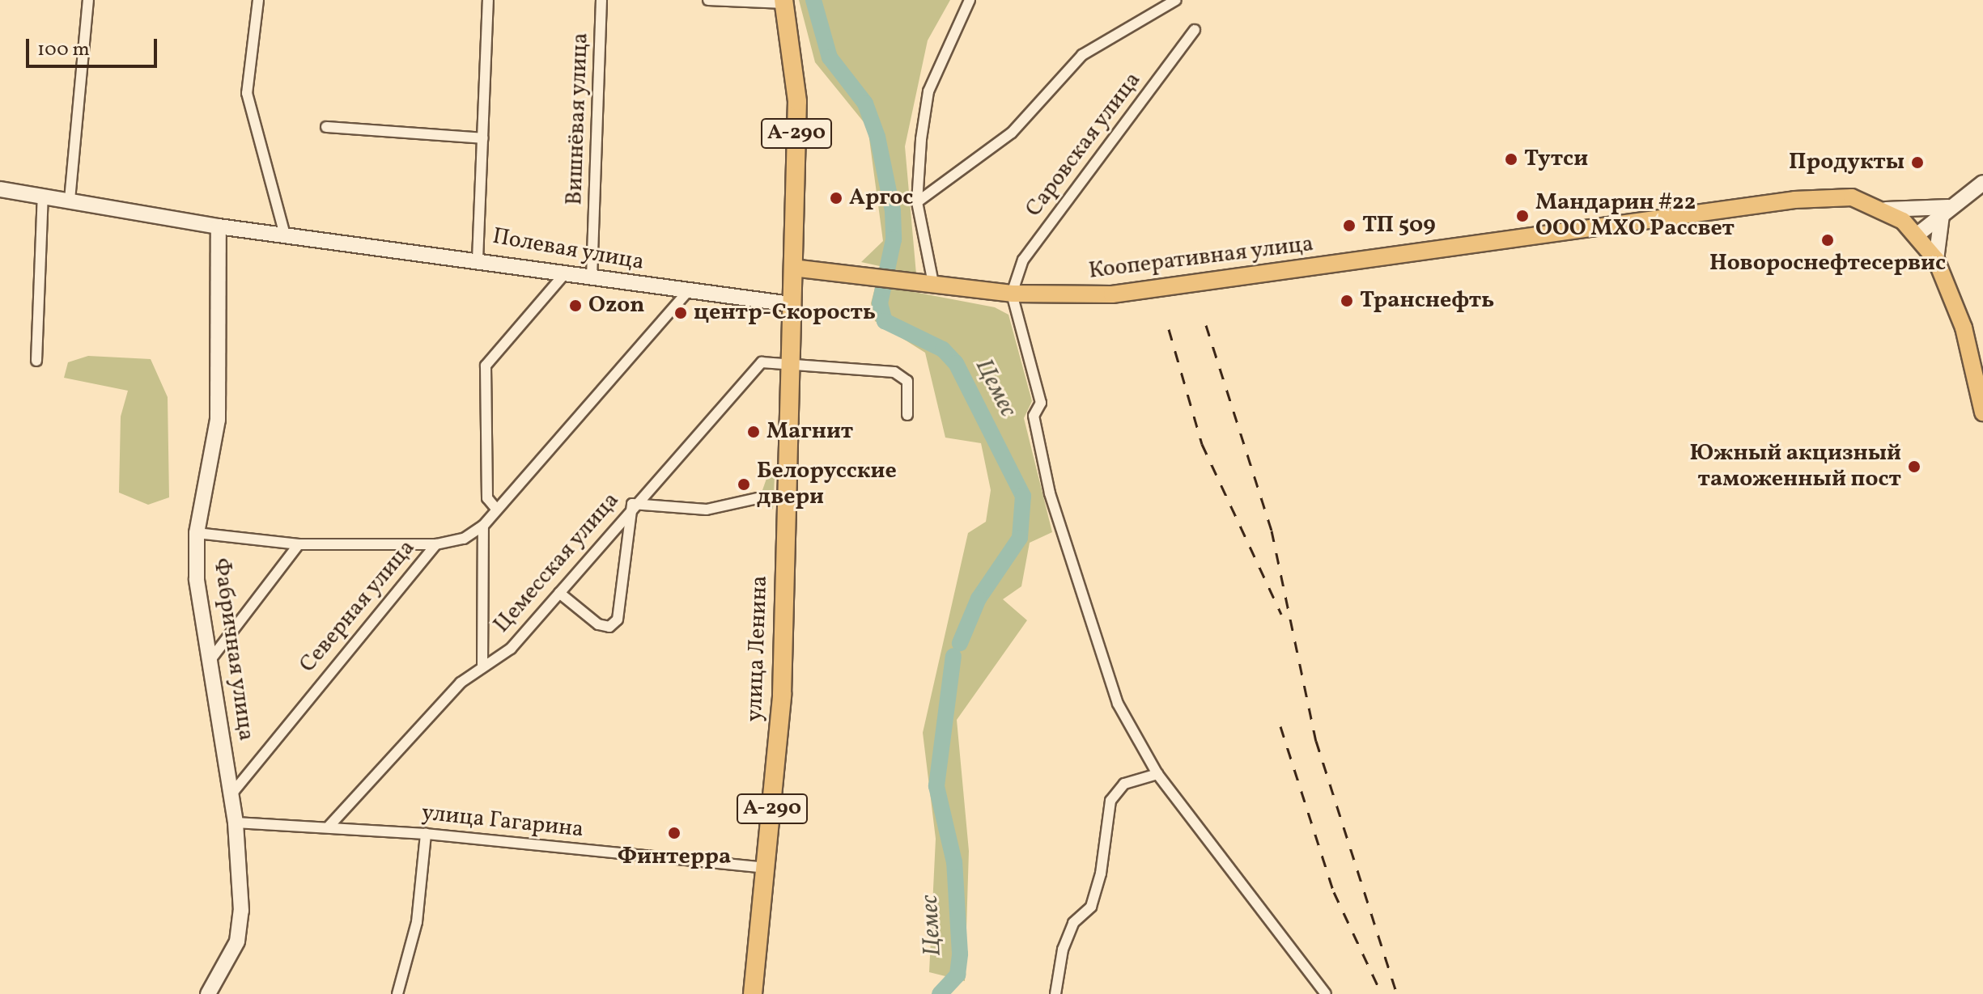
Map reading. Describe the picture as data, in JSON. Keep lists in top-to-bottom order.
{
  "streets": {
    "highway": ["А-290", "улица Ленина"],
    "main road": ["Кооперативная улица"],
    "street": [
      "Вишнёвая улица",
      "Саровская улица",
      "Полевая улица",
      "Цемесская улица",
      "Северная улица",
      "Фабричная улица",
      "улица Гагарина"
    ]
  },
  "crossings": [
    ["Вишнёвая улица", "Полевая улица"],
    ["А-290", "Кооперативная улица"],
    ["А-290", "улица Ленина"],
    ["Саровская улица", "Кооперативная улица"],
    ["Полевая улица", "Северная улица"],
    ["Полевая улица", "улица Ленина"],
    ["Кооперативная улица", "улица Ленина"],
    ["Цемесская улица", "улица Ленина"],
    ["Цемесская улица", "улица Гагарина"],
    ["Северная улица", "Фабричная улица"],
    ["улица Ленина", "улица Гагарина"],
    ["Фабричная улица", "улица Гагарина"]
  ],
  "water": ["Цемес"],
  "places": [
    "Тутси",
    "Продукты",
    "Аргос",
    "Мандарин #22 ООО МХО Рассвет",
    "ТП 509",
    "Новороснефтесервис",
    "Транснефть",
    "Ozon",
    "центр-Скорость",
    "Магнит",
    "Южный акцизный таможенный пост",
    "Белорусские двери",
    "Финтерра"
  ],
  "scale_bar": "100 m"
}
